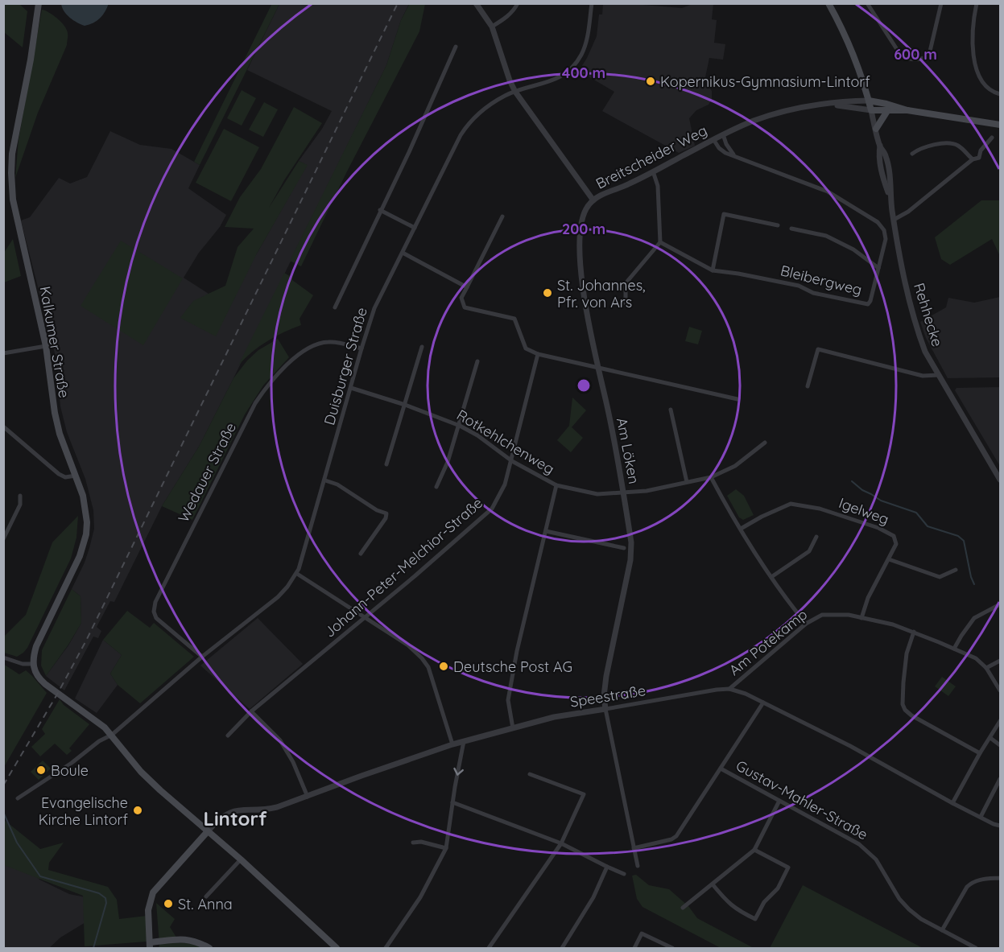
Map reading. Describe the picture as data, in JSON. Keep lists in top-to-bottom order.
{
  "streets": {
    "main road": ["Breitscheider Weg", "Rehhecke", "Kalkumer Straße"],
    "street": [
      "Bleibergweg",
      "Duisburger Straße",
      "Rotkehlchenweg",
      "Am Löken",
      "Wedauer Straße",
      "Igelweg",
      "Johann-Peter-Melchior-Straße",
      "Am Potekamp",
      "Speestraße",
      "Gustav-Mahler-Straße"
    ]
  },
  "crossings": [
    ["Breitscheider Weg", "Bleibergweg"],
    ["Breitscheider Weg", "Rehhecke"],
    ["Breitscheider Weg", "Duisburger Straße"],
    ["Breitscheider Weg", "Am Löken"],
    ["Kalkumer Straße", "Duisburger Straße"],
    ["Duisburger Straße", "Rotkehlchenweg"],
    ["Duisburger Straße", "Wedauer Straße"],
    ["Rotkehlchenweg", "Am Löken"],
    ["Rotkehlchenweg", "Johann-Peter-Melchior-Straße"],
    ["Am Löken", "Speestraße"],
    ["Igelweg", "Am Potekamp"],
    ["Am Potekamp", "Speestraße"]
  ],
  "districts": ["Lintorf"],
  "places": [
    "Kopernikus-Gymnasium-Lintorf",
    "St. Johannes, Pfr. von Ars",
    "Deutsche Post AG",
    "Boule",
    "Evangelische Kirche Lintorf",
    "St. Anna"
  ],
  "rings": ["600 m", "400 m", "200 m"]
}
